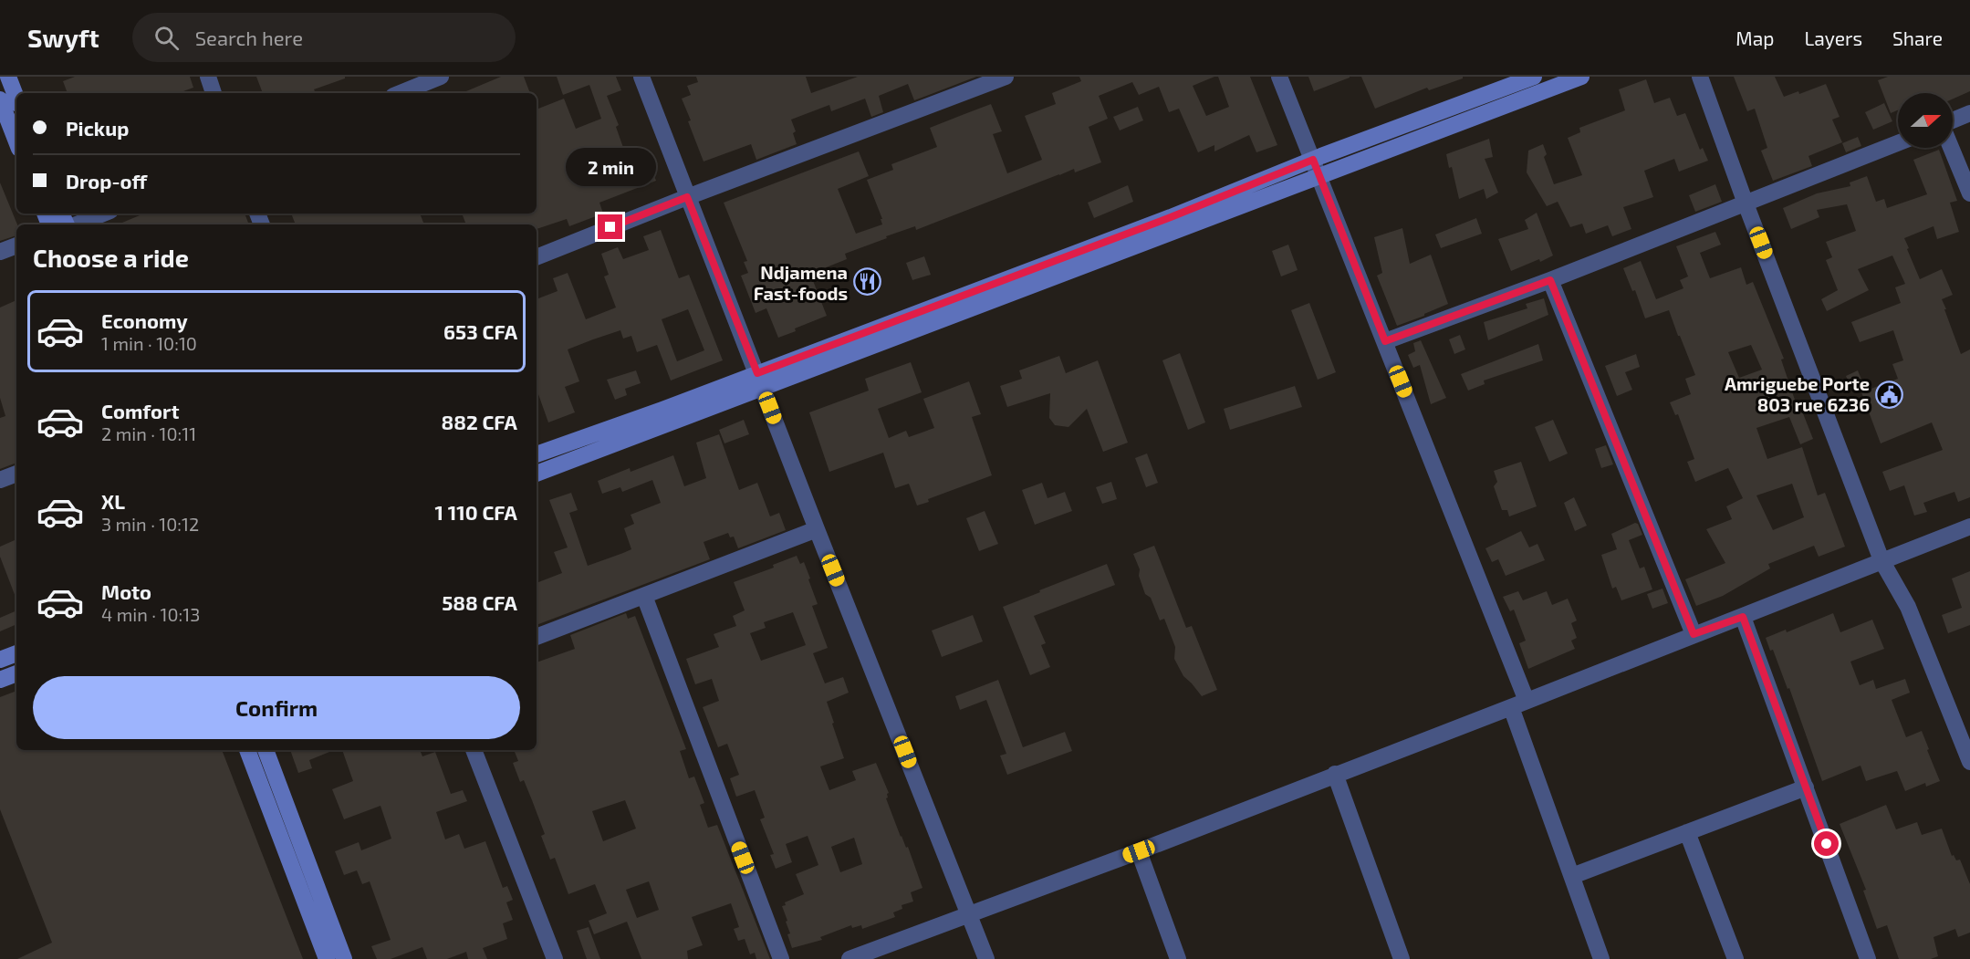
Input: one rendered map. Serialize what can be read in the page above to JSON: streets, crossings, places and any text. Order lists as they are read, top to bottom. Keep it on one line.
{"places":{"restaurant":["Ndjamena Fast-foods"],"public building":["Amriguebe Porte 803 rue 6236"]},"north":"right","page":{"header":"Swyft","search":"Search here","nav":["Map","Layers","Share"],"banner":["Pickup","Drop-off"],"bubble":"2 min","heading":"Choose a ride","list":[{"name":"Economy","note":"1 min · 10:10","value":"653 CFA"},{"name":"Comfort","note":"2 min · 10:11","value":"882 CFA"},{"name":"XL","note":"3 min · 10:12","value":"1 110 CFA"},{"name":"Moto","note":"4 min · 10:13","value":"588 CFA"}],"buttons":"Confirm"}}
